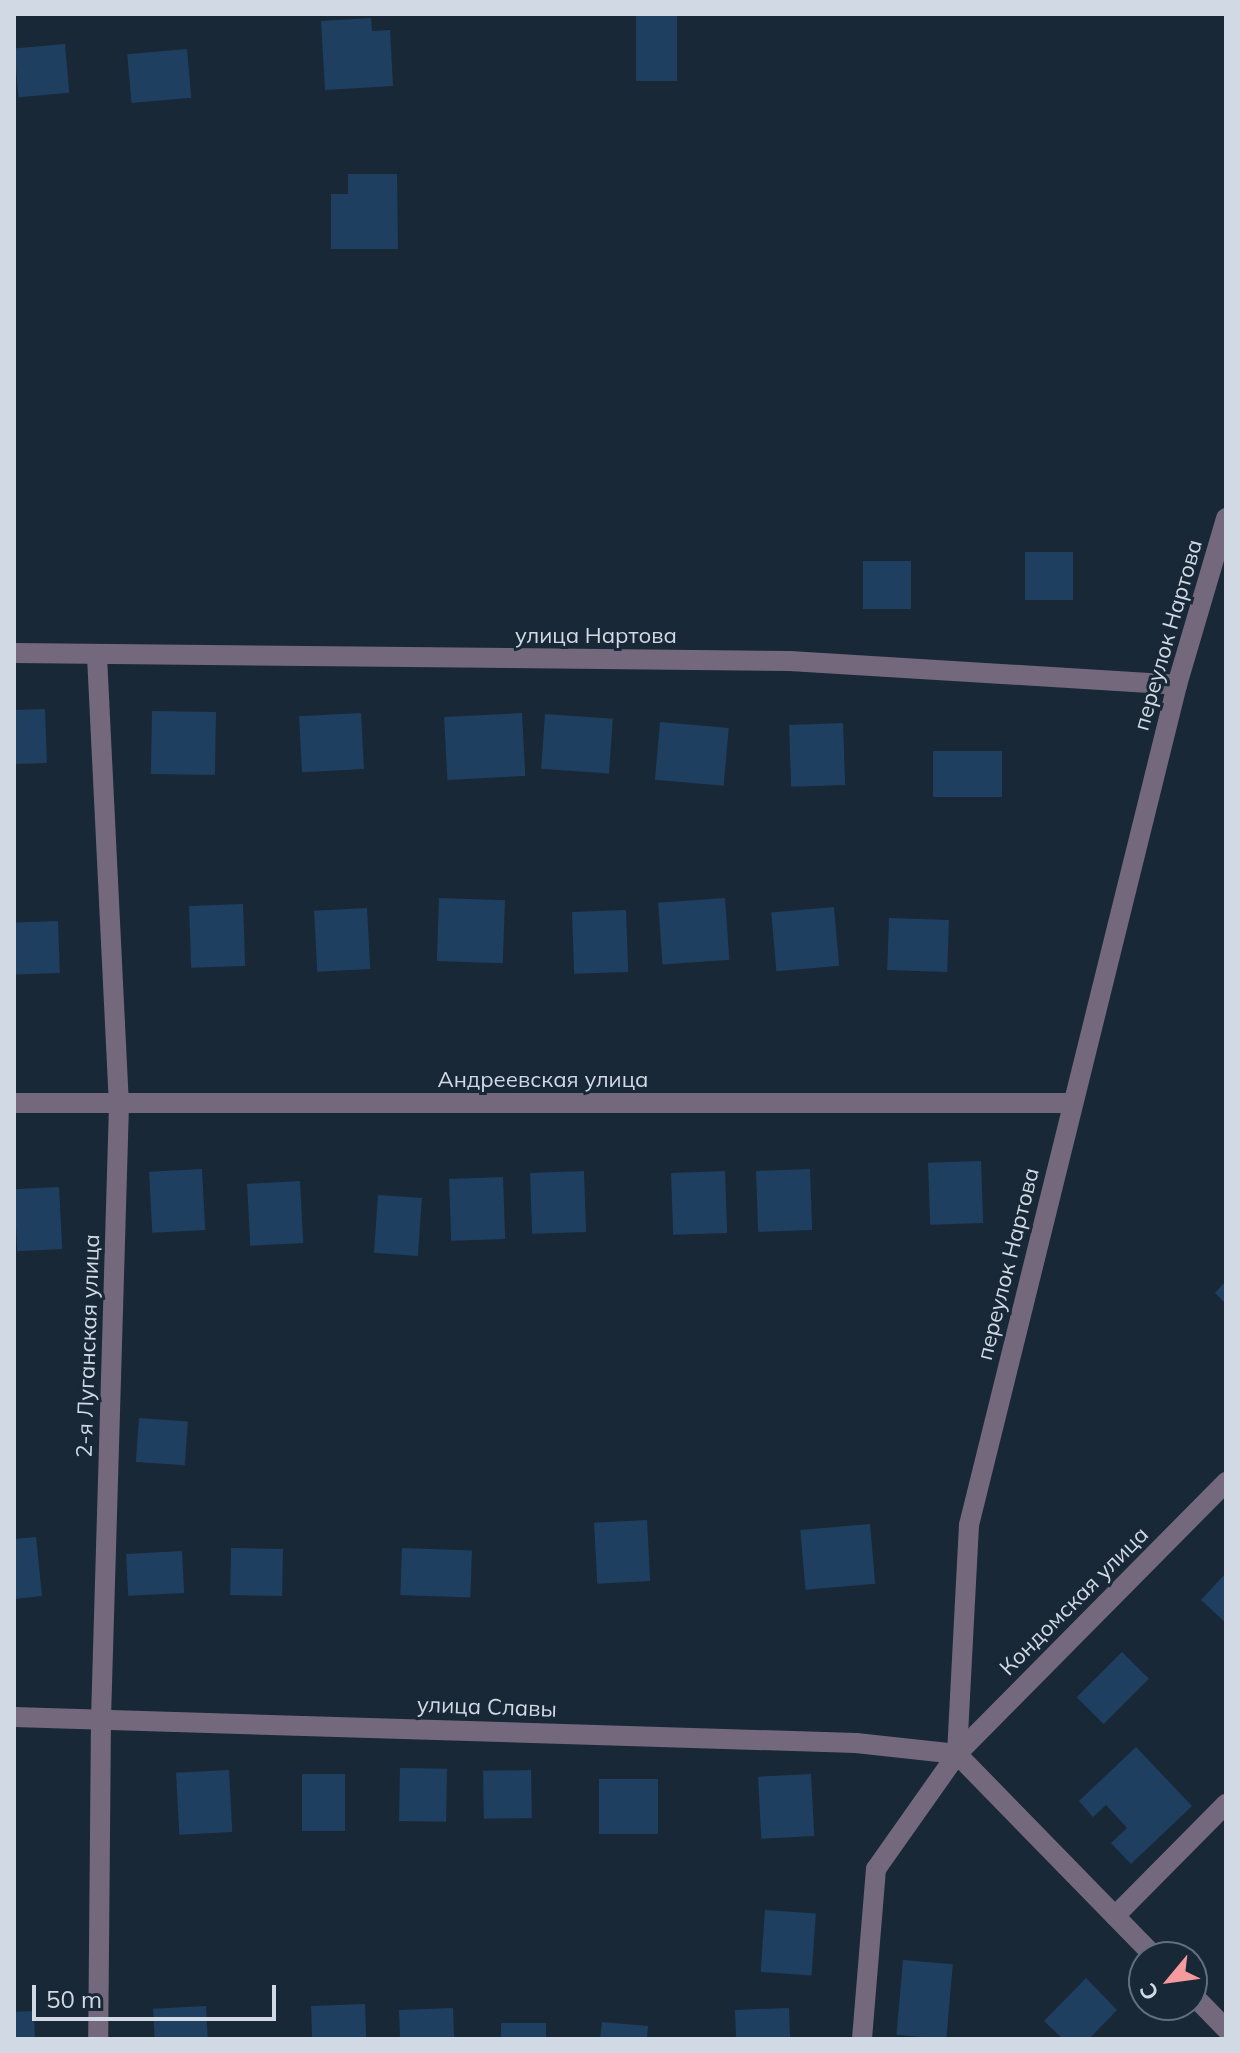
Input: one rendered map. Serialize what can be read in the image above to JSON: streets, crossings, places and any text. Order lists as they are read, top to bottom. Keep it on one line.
{"streets":{"street":["переулок Нартова","улица Нартова","Андреевская улица","2-я Луганская улица","Кондомская улица","улица Славы"]},"crossings":[["переулок Нартова","улица Нартова"],["переулок Нартова","Андреевская улица"],["переулок Нартова","Кондомская улица"],["переулок Нартова","улица Славы"],["улица Нартова","2-я Луганская улица"],["Андреевская улица","2-я Луганская улица"],["2-я Луганская улица","улица Славы"],["Кондомская улица","улица Славы"]],"scale_bar":"50 m","north":"bottom left"}
